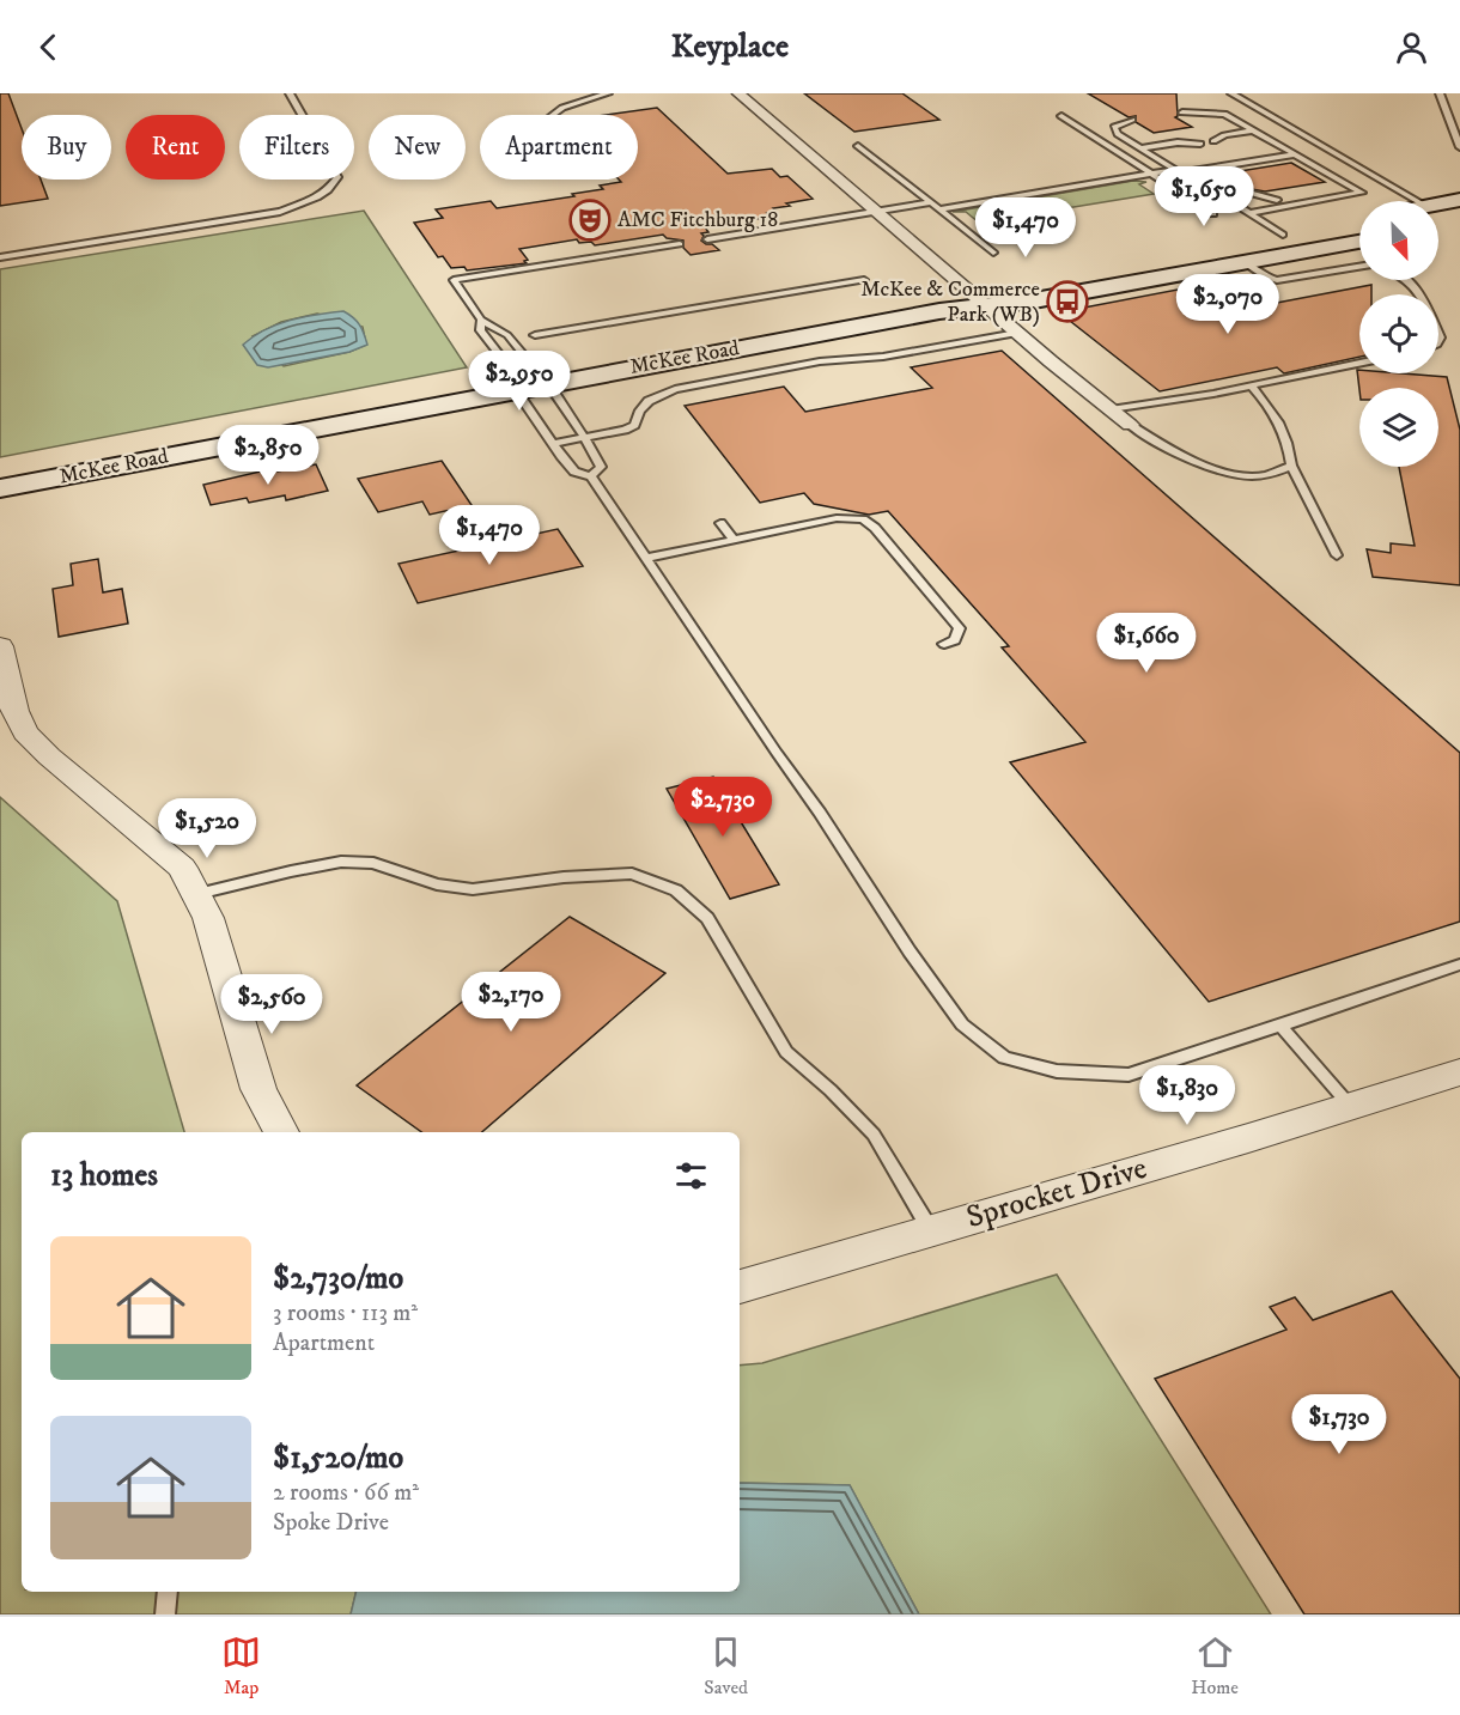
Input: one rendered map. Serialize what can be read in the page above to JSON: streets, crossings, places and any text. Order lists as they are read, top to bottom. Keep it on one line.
{"streets":{"main road":["McKee Road"],"street":["Sprocket Drive"]},"places":{"theatre":["AMC Fitchburg 18"],"bus stop":["McKee & Commerce Park (WB)"]},"north":"bottom right","page":{"header":"Keyplace","chip":["Buy","Rent","Filters","New","Apartment"],"price":["$1,650","$1,470","$2,070","$2,950","$2,850","$1,470","$1,660","$2,730","$1,520","$2,170","$2,560","$1,830","$1,730"],"heading":"13 homes","list":[{"name":"$2,730/mo","note":"3 rooms · 113 m² · Apartment"},{"name":"$1,520/mo","note":"2 rooms · 66 m² · Spoke Drive"}],"tabs":["Map","Saved","Home"]}}
